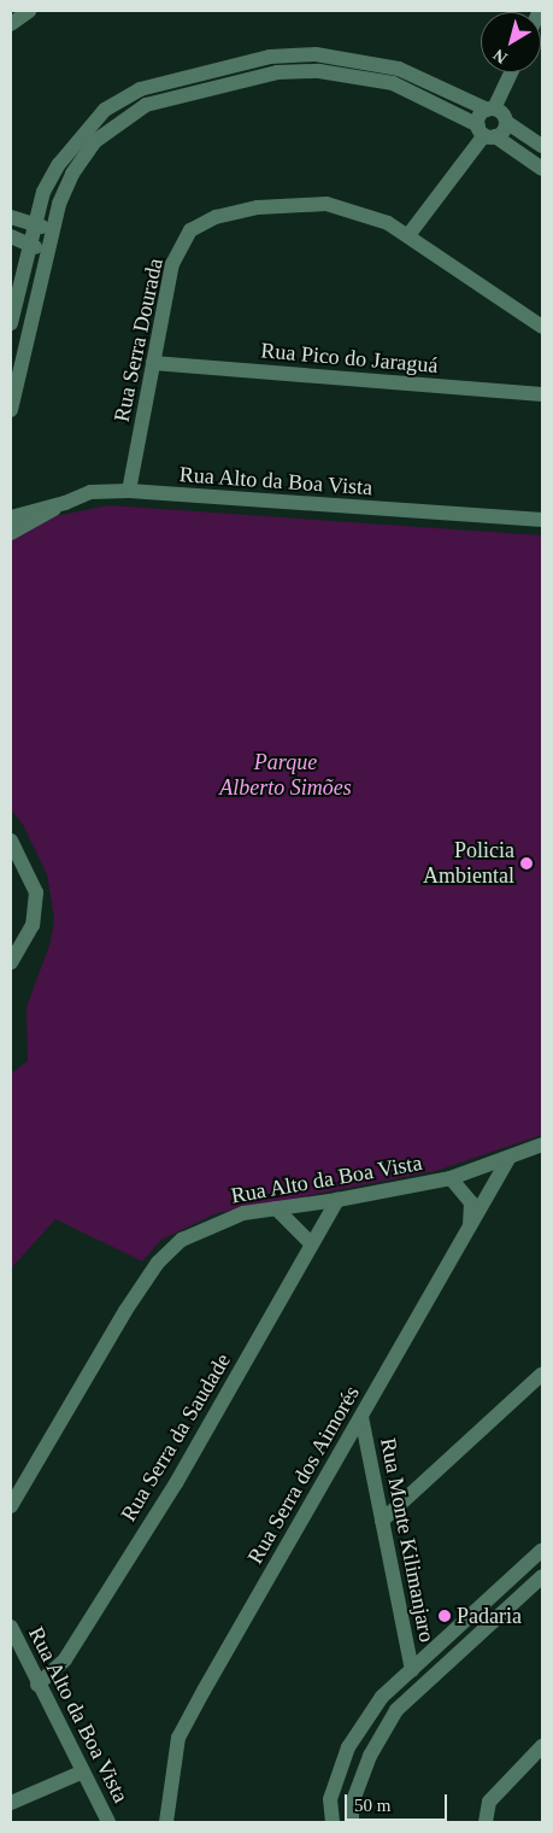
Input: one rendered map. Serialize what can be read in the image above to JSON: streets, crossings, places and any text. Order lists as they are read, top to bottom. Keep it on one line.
{"streets":{"street":["Rua Serra Dourada","Rua Pico do Jaraguá","Rua Alto da Boa Vista","Rua Serra da Saudade","Rua Serra dos Aimorés","Rua Monte Kilimanjaro"]},"crossings":[["Rua Serra Dourada","Rua Pico do Jaraguá"],["Rua Serra Dourada","Rua Alto da Boa Vista"],["Rua Alto da Boa Vista","Rua Serra da Saudade"],["Rua Alto da Boa Vista","Rua Serra dos Aimorés"],["Rua Serra dos Aimorés","Rua Monte Kilimanjaro"]],"parks":["Parque Alberto Simões"],"places":["Policia Ambiental","Padaria"],"scale_bar":"50 m","north":"bottom left"}
